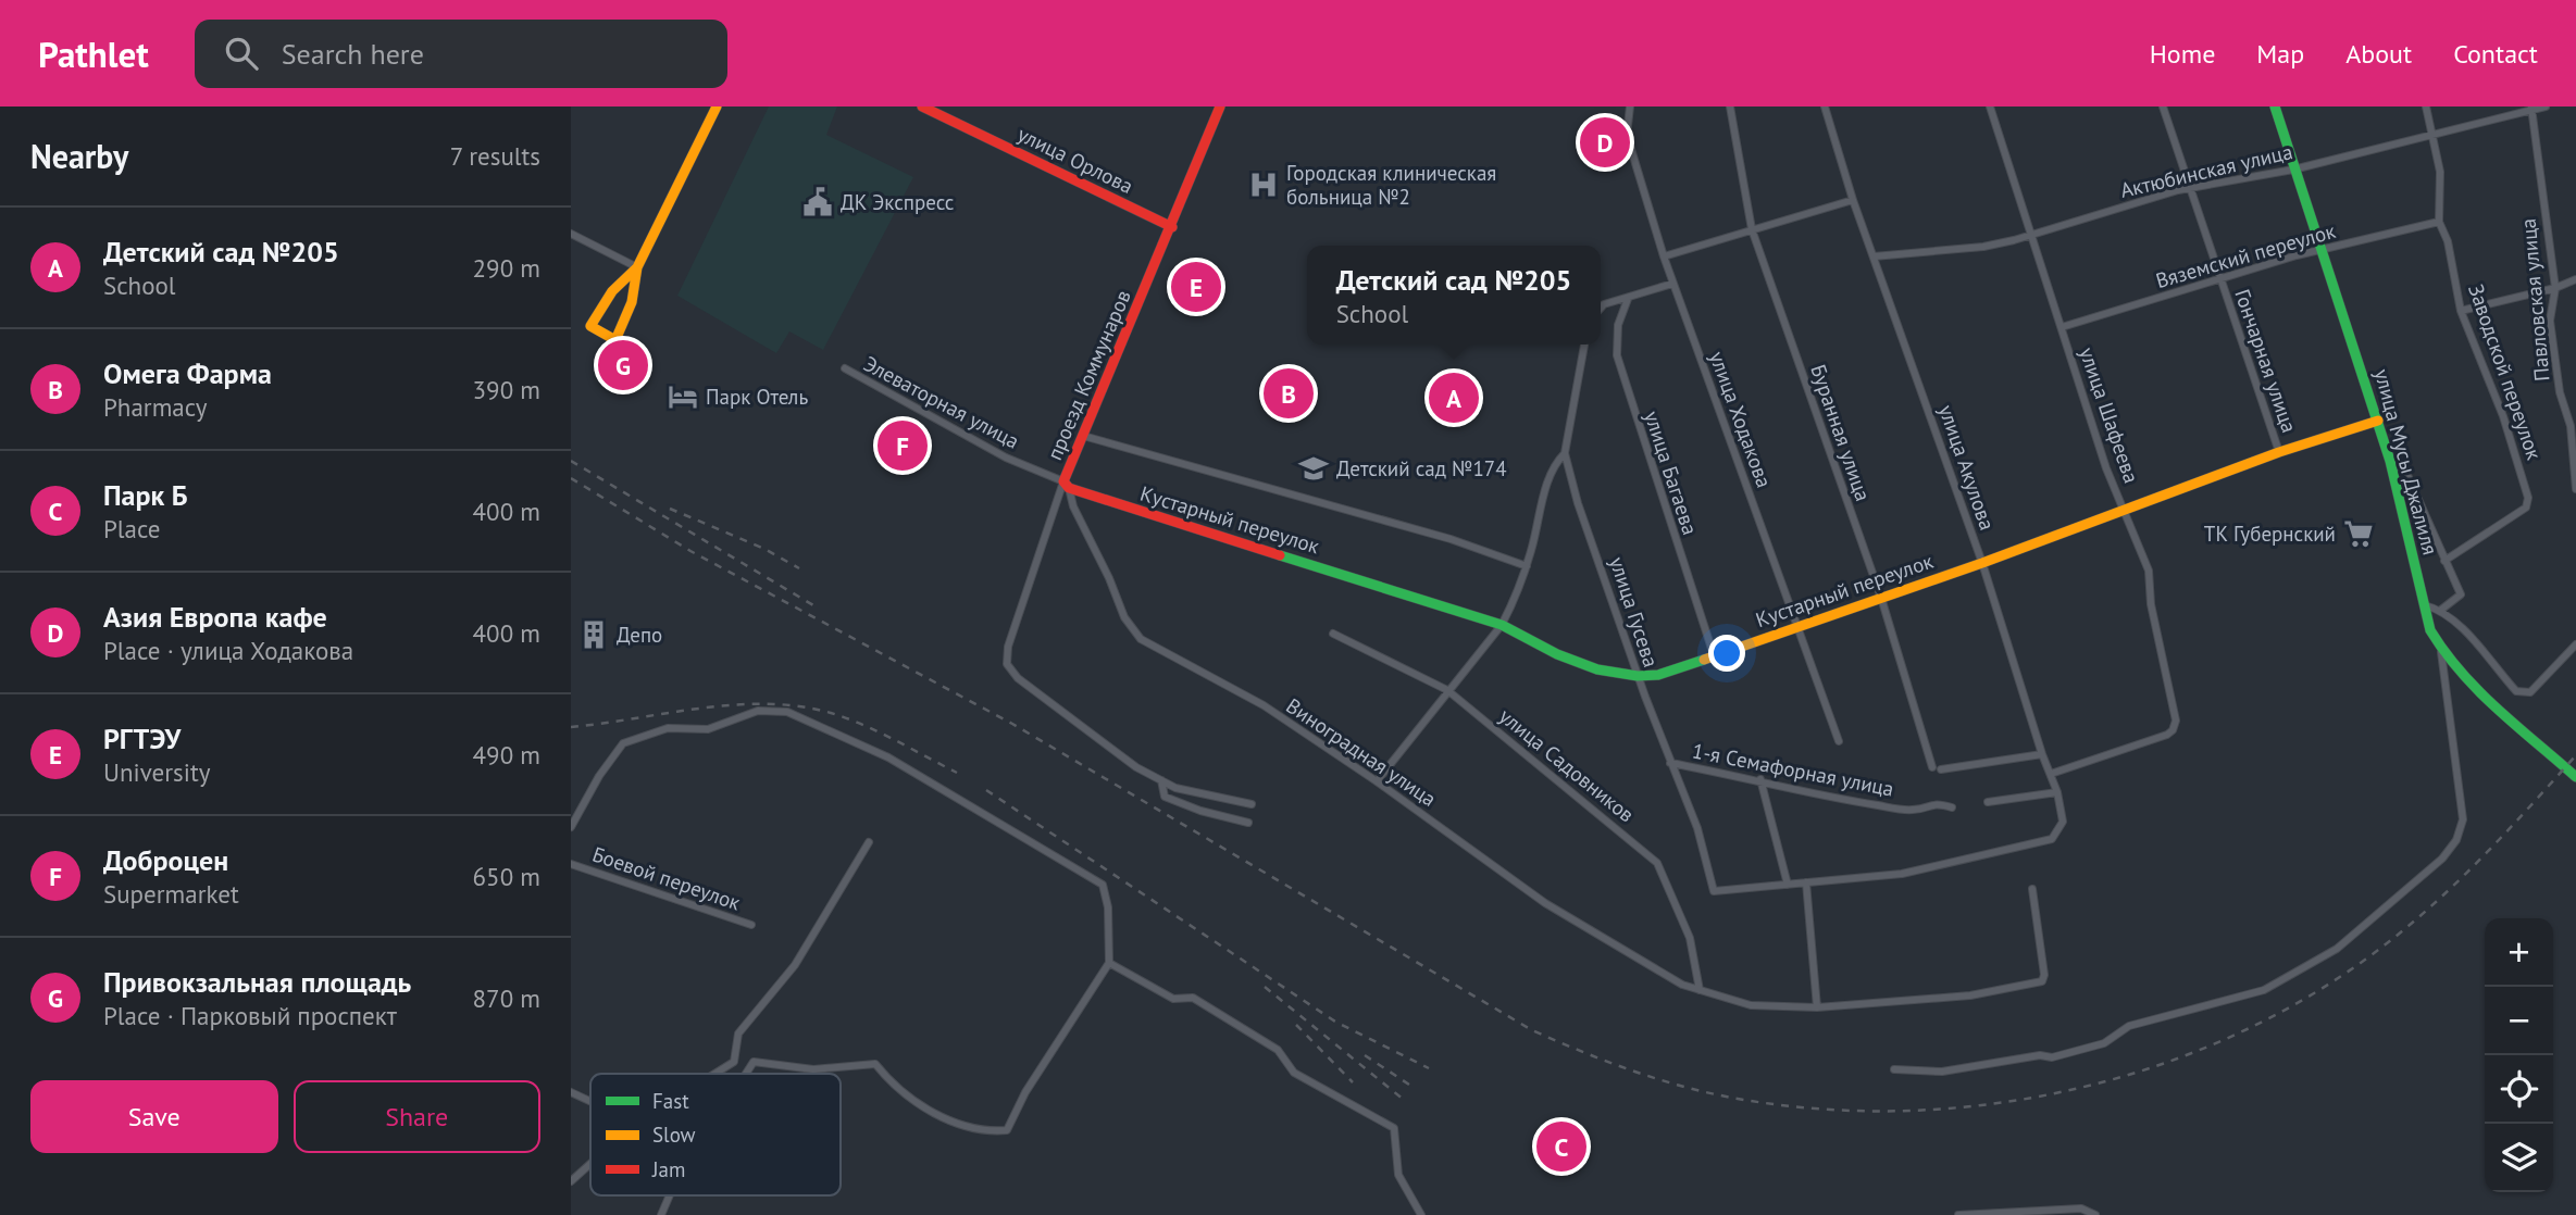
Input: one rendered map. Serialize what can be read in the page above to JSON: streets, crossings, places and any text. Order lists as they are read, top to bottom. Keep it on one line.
{"streets":{"street":["улица Орлова","Актюбинская улица","Вяземский переулок","Павловская улица","Гончарная улица","Заводской переулок","проезд Коммунаров","Элеваторная улица","улица Шафеева","улица Ходакова","Буранная улица","улица Мусы Джалиля","улица Акулова","улица Багаева","Кустарный переулок","улица Гусева","Виноградная улица","улица Садовников","1-я Семафорная улица","Боевой переулок"]},"crossings":[["улица Орлова","проезд Коммунаров"],["Актюбинская улица","Павловская улица"],["Актюбинская улица","Гончарная улица"],["Актюбинская улица","Заводской переулок"],["Актюбинская улица","улица Шафеева"],["Актюбинская улица","улица Мусы Джалиля"],["Актюбинская улица","улица Акулова"],["Вяземский переулок","Гончарная улица"],["Вяземский переулок","Заводской переулок"],["Вяземский переулок","улица Шафеева"],["Вяземский переулок","улица Мусы Джалиля"],["Гончарная улица","Кустарный переулок"],["проезд Коммунаров","Элеваторная улица"],["проезд Коммунаров","Кустарный переулок"],["проезд Коммунаров","Виноградная улица"],["Элеваторная улица","Кустарный переулок"],["Элеваторная улица","Виноградная улица"],["улица Шафеева","улица Акулова"],["улица Шафеева","Кустарный переулок"],["улица Ходакова","Кустарный переулок"],["Буранная улица","Кустарный переулок"],["улица Мусы Джалиля","Кустарный переулок"],["улица Акулова","Кустарный переулок"],["улица Багаева","Кустарный переулок"],["Кустарный переулок","улица Гусева"],["Кустарный переулок","Виноградная улица"],["улица Гусева","1-я Семафорная улица"],["Виноградная улица","улица Садовников"]],"places":{"hospital":["Городская клиническая больница №2"],"public building":["ДК Экспресс"],"hotel":["Парк Отель"],"school or university":["Детский сад №174"],"supermarket":["ТК Губернский"],"building":["Депо"]},"legend":["Fast","Slow","Jam"],"page":{"header":"Pathlet","search":"Search here","nav":["Home","Map","About","Contact"],"heading":["Nearby","7 results"],"pins":["D","E","G","B","A","F","C"],"list":[{"mark":"A","name":"Детский сад №205","note":"School","value":"290 m"},{"mark":"B","name":"Омега Фарма","note":"Pharmacy","value":"390 m"},{"mark":"C","name":"Парк Б","note":"Place","value":"400 m"},{"mark":"D","name":"Азия Европа кафе","note":"Place · улица Ходакова","value":"400 m"},{"mark":"E","name":"РГТЭУ","note":"University","value":"490 m"},{"mark":"F","name":"Доброцен","note":"Supermarket","value":"650 m"},{"mark":"G","name":"Привокзальная площадь","note":"Place · Парковый проспект","value":"870 m"}],"popup":["Детский сад №205","School"],"map_buttons":["+","−"],"buttons":["Save","Share"]}}
